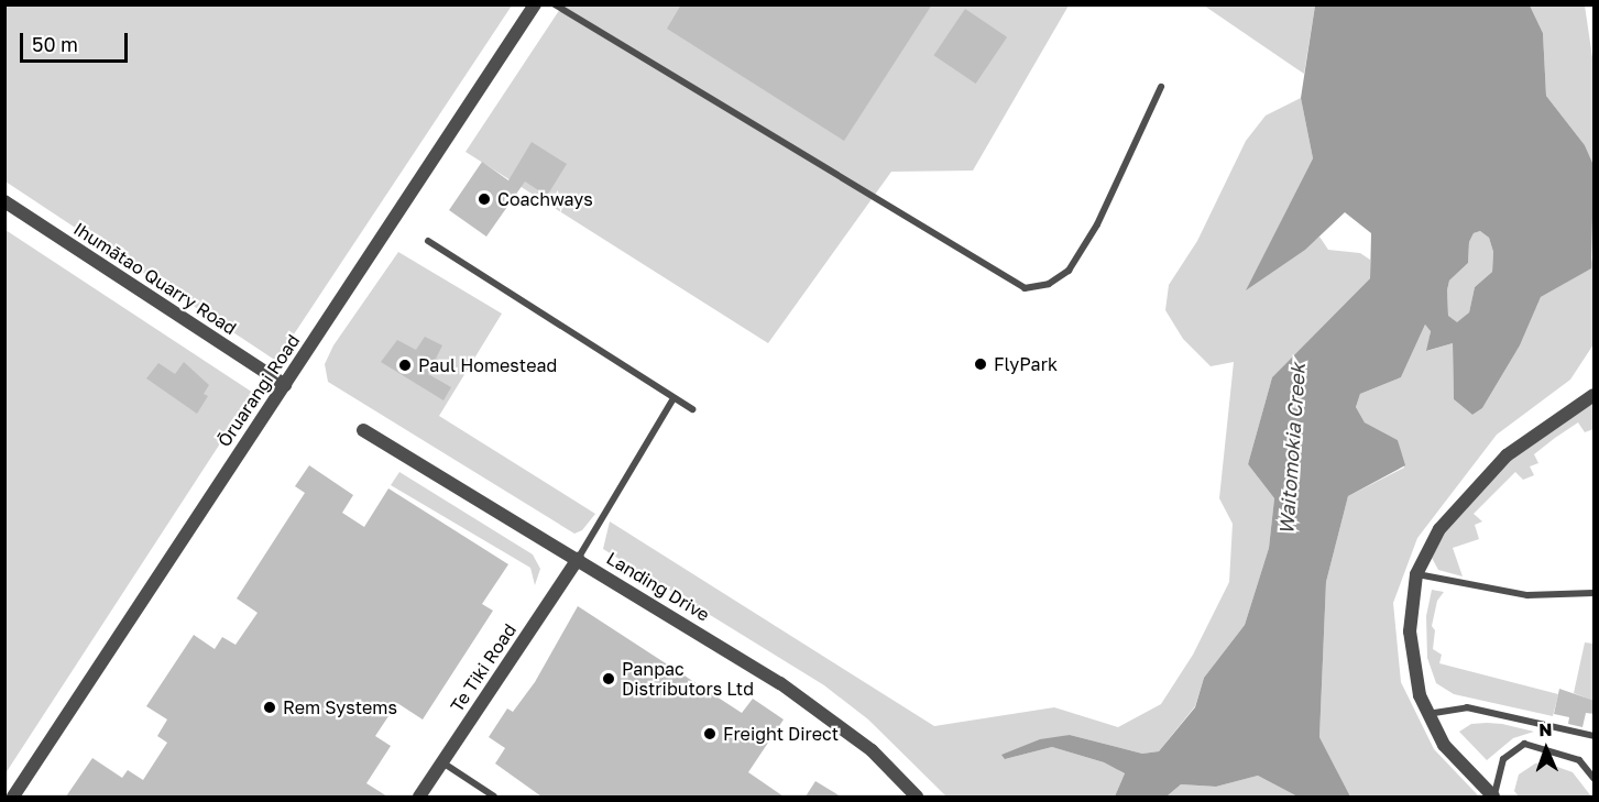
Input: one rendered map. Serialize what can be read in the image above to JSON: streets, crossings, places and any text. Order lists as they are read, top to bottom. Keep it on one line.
{"streets":{"street":["Ihumātao Quarry Road","Ōruarangi Road","Landing Drive","Te Tiki Road"]},"crossings":[["Ihumātao Quarry Road","Ōruarangi Road"],["Landing Drive","Te Tiki Road"]],"water":["Waitomokia Creek"],"places":["Coachways","FlyPark","Paul Homestead","Panpac Distributors Ltd","Rem Systems","Freight Direct"],"scale_bar":"50 m","north":"top"}
